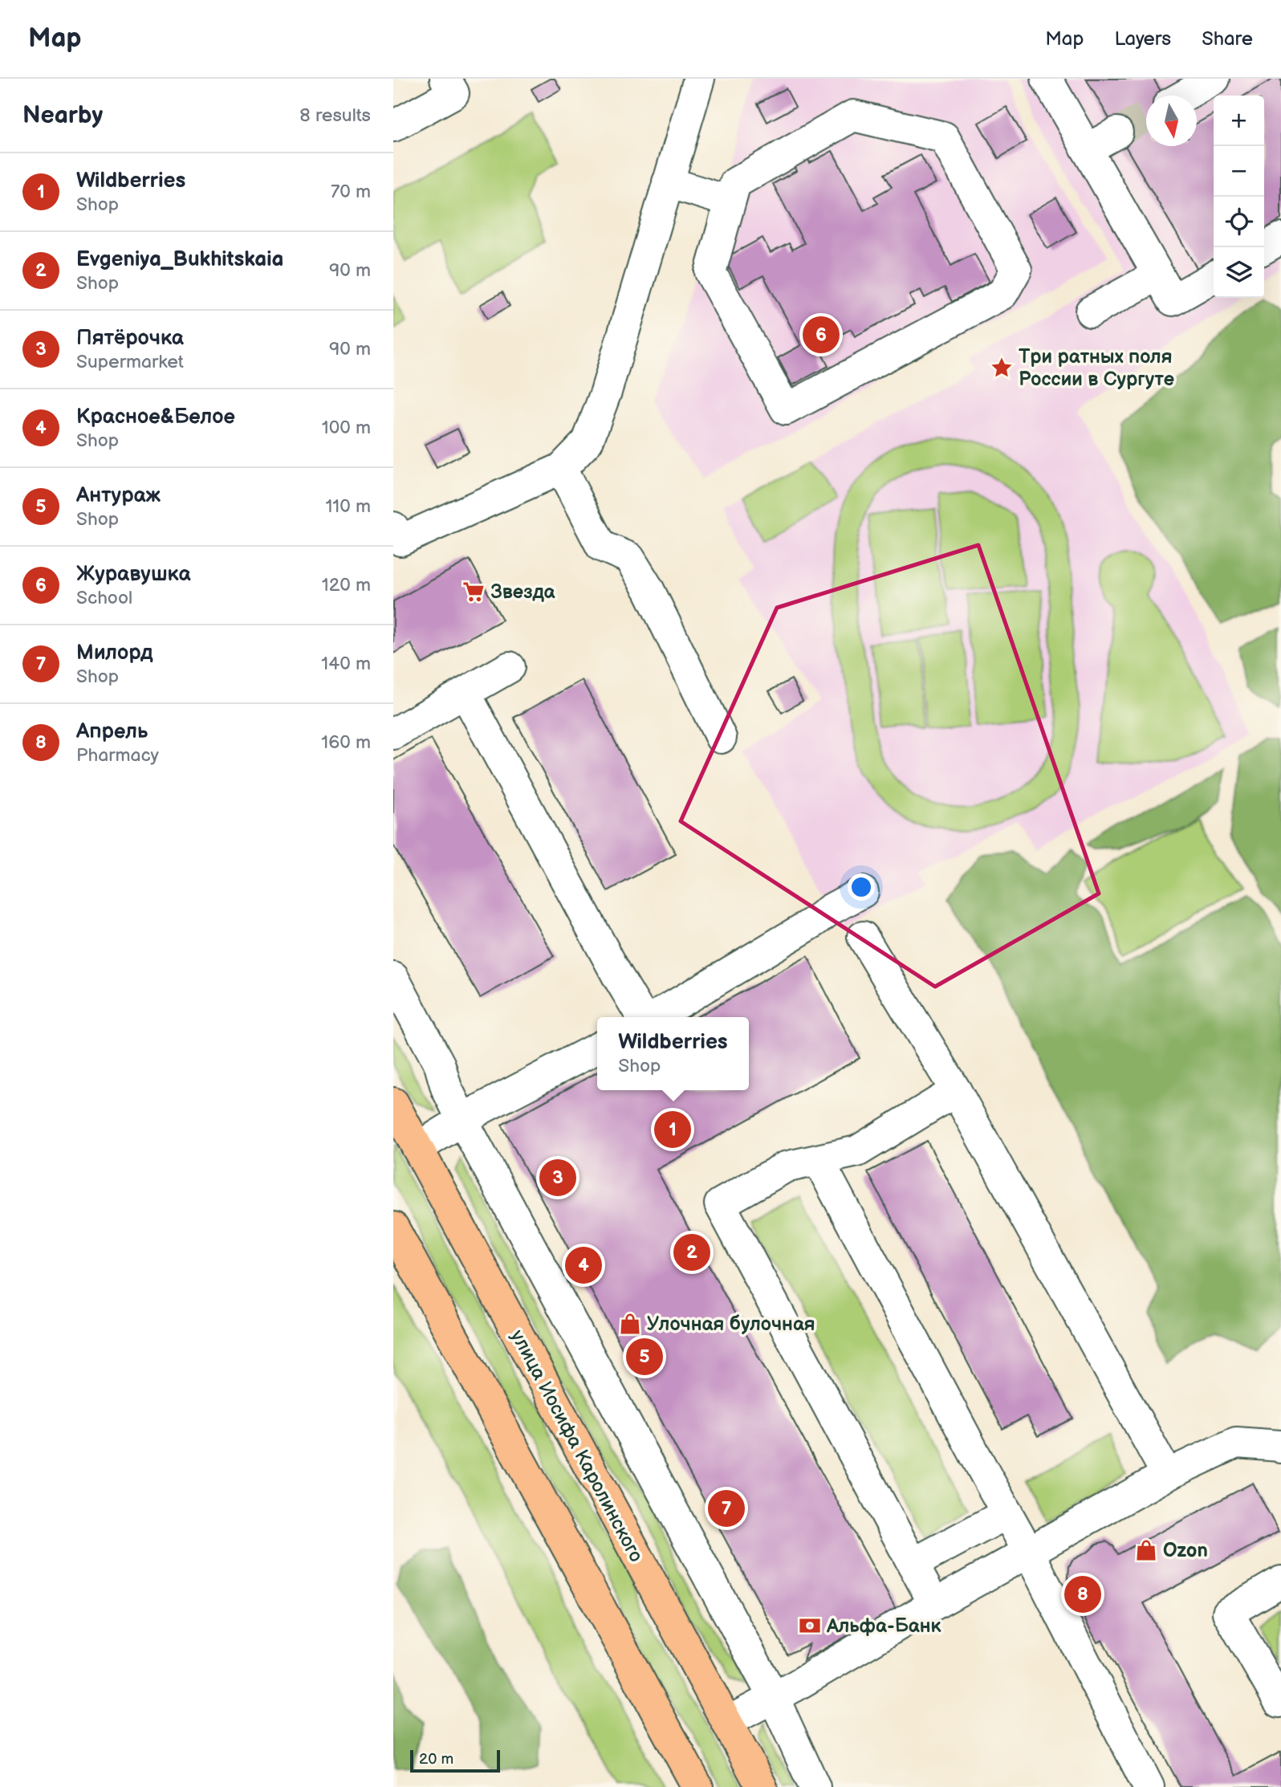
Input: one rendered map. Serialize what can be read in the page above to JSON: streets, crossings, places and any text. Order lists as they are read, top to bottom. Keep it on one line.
{"streets":{"main road":["улица Иосифа Каролинского"]},"places":{"place":["Три ратных поля России в Сургуте"],"supermarket":["Звезда"],"shop":["Улочная булочная","Ozon"],"bank":["Альфа-Банк"]},"scale_bar":"20 m","north":"bottom","page":{"header":"Map","nav":["Map","Layers","Share"],"heading":["Nearby","8 results"],"map_buttons":["+","−"],"list":[{"mark":"1","name":"Wildberries","note":"Shop","value":"70 m"},{"mark":"2","name":"Evgeniya_Bukhitskaia","note":"Shop","value":"90 m"},{"mark":"3","name":"Пятёрочка","note":"Supermarket","value":"90 m"},{"mark":"4","name":"Красное&Белое","note":"Shop","value":"100 m"},{"mark":"5","name":"Антураж","note":"Shop","value":"110 m"},{"mark":"6","name":"Журавушка","note":"School","value":"120 m"},{"mark":"7","name":"Милорд","note":"Shop","value":"140 m"},{"mark":"8","name":"Апрель","note":"Pharmacy","value":"160 m"}],"pins":["6","1","3","2","4","5","7","8"],"popup":["Wildberries","Shop"],"scale":"20 m"}}
